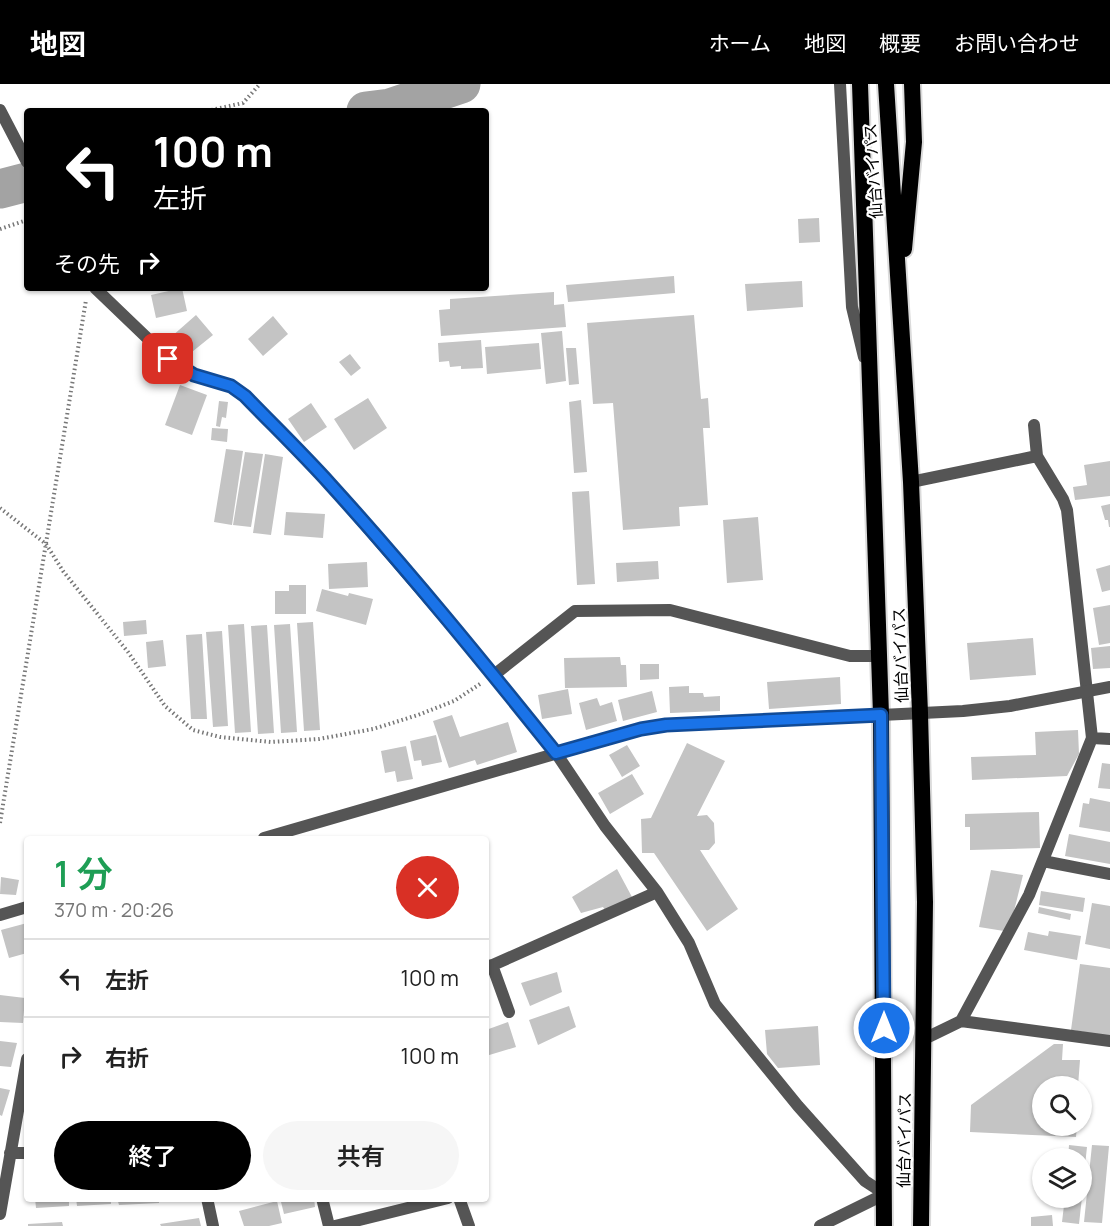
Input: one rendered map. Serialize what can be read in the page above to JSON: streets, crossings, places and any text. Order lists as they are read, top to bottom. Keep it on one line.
{"streets":{"highway":["仙台バイパス"]},"page":{"header":"地図","nav":["ホーム","地図","概要","お問い合わせ"],"turn":["100 m","左折"],"then":"その先","heading":["1 分","370 m · 20:26"],"list":[{"name":"左折","value":"100 m"},{"name":"右折","value":"100 m"}],"buttons":["終了","共有"]}}
